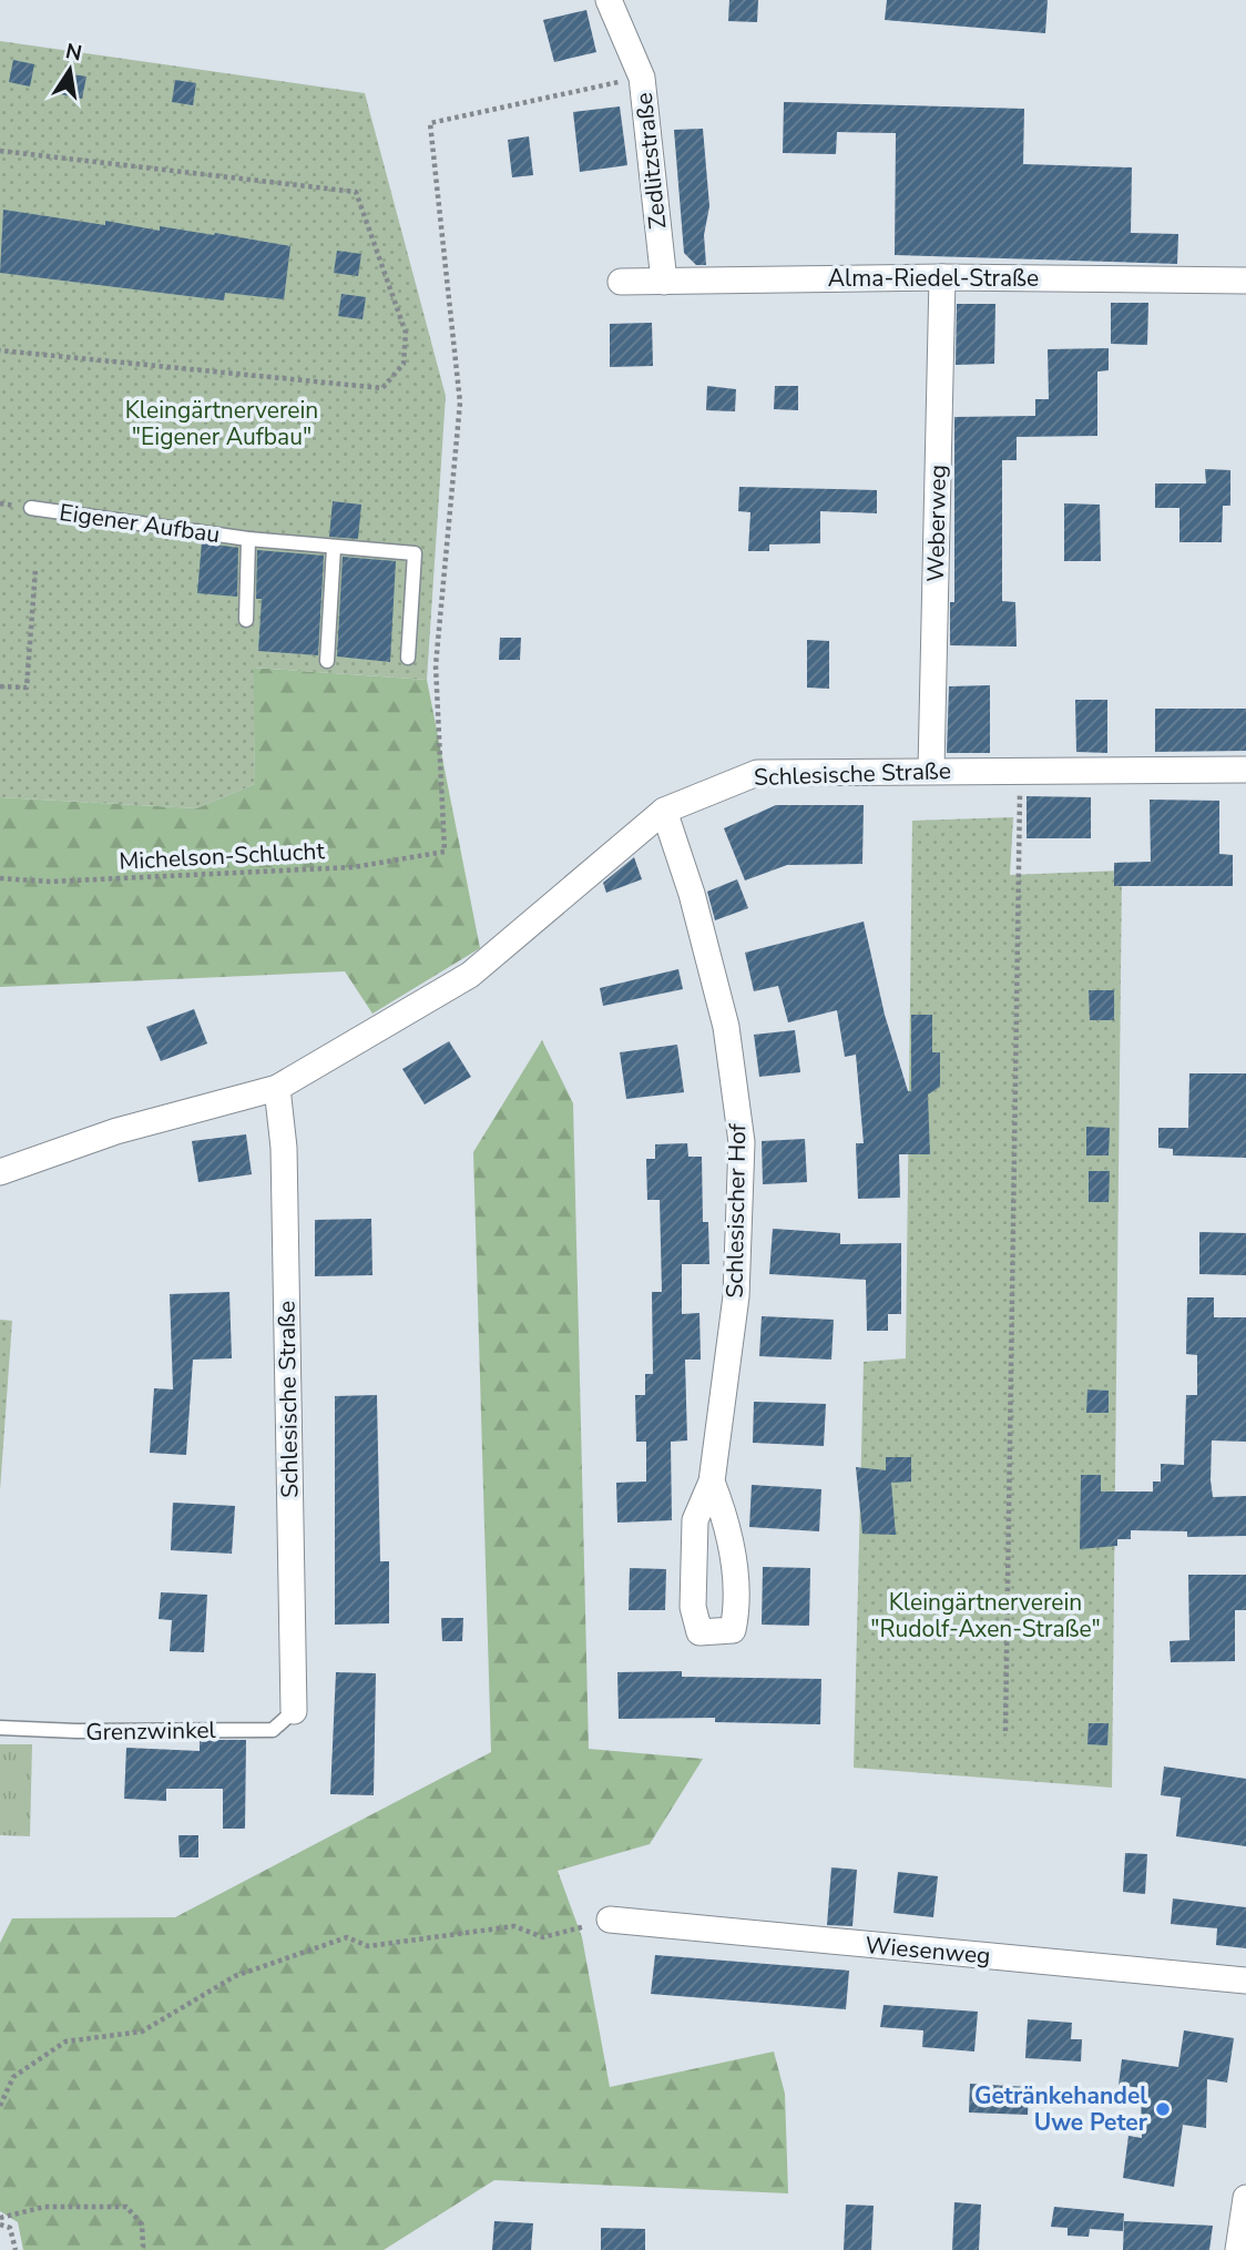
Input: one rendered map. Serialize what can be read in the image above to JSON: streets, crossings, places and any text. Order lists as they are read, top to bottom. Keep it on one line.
{"streets":{"street":["Zedlitzstraße","Alma-Riedel-Straße","Weberweg","Schlesische Straße","Schlesischer Hof","Wiesenweg"],"lane":["Eigener Aufbau","Grenzwinkel"],"path":["Michelson-Schlucht"]},"crossings":[["Zedlitzstraße","Alma-Riedel-Straße"],["Zedlitzstraße","Michelson-Schlucht"],["Alma-Riedel-Straße","Weberweg"],["Weberweg","Schlesische Straße"],["Schlesische Straße","Schlesischer Hof"],["Schlesische Straße","Grenzwinkel"]],"parks":["Kleingärtnerverein \"Eigener Aufbau\"","Kleingärtnerverein \"Rudolf-Axen-Straße\""],"places":["Getränkehandel Uwe Peter"],"north":"top"}
